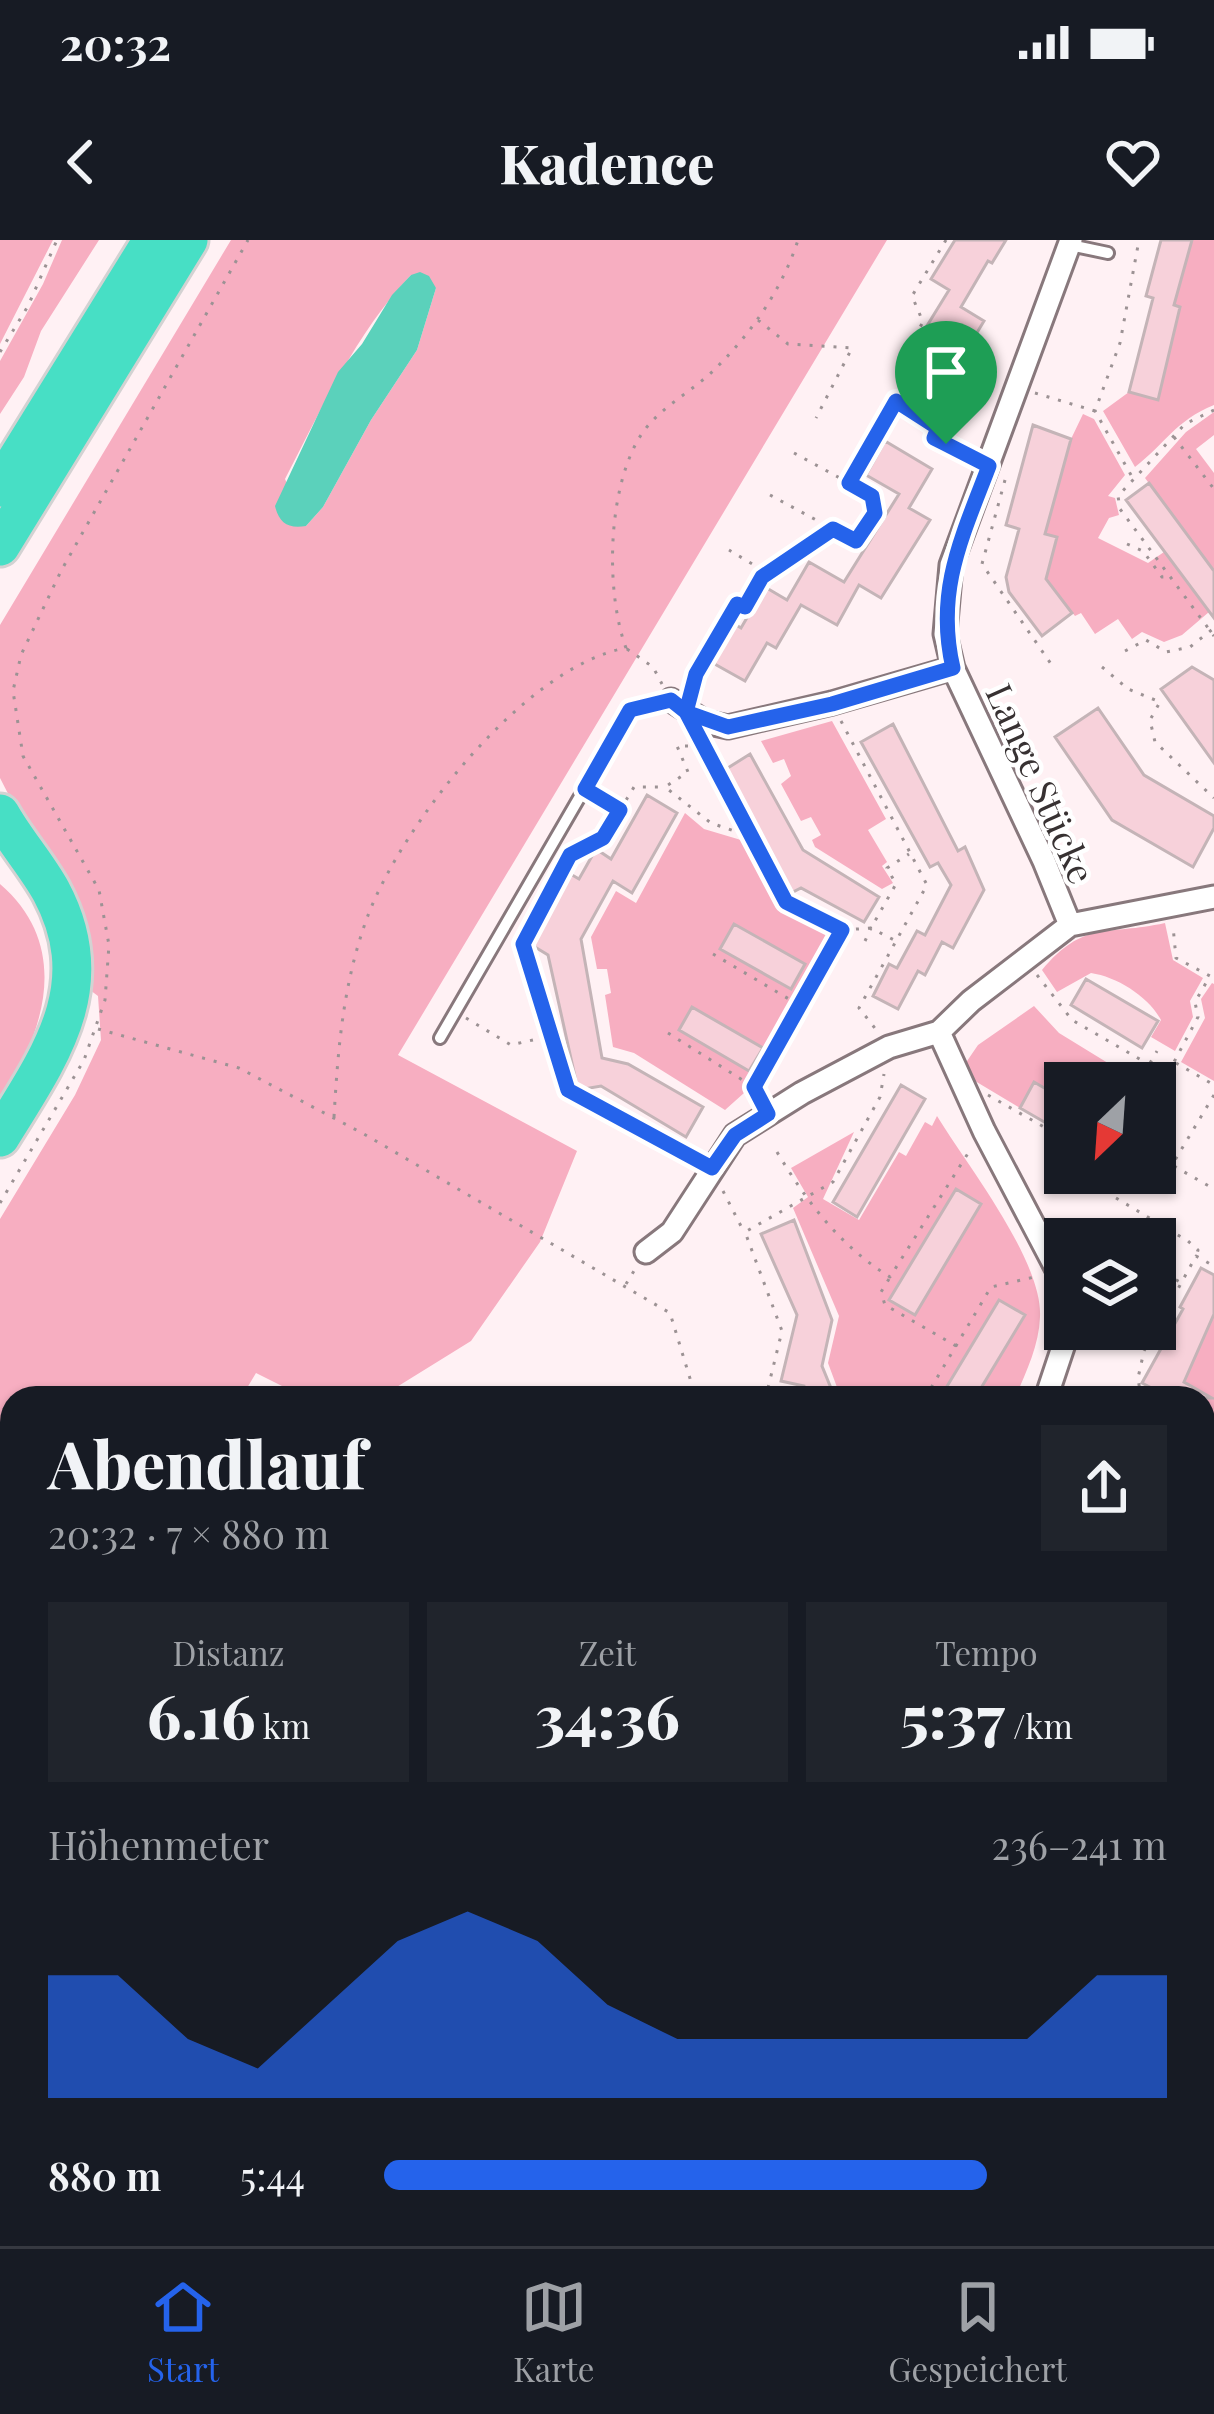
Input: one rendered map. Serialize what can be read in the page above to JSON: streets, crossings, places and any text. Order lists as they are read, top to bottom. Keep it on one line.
{"streets":{"street":["Lange Stücke"]},"north":"bottom left","page":{"status":"20:32","header":"Kadence","heading":["Abendlauf","20:32 · 7 × 880 m"],"stats":[["Distanz","6.16 km"],["Zeit","34:36"],["Tempo","5:37 /km"]],"chart":["Höhenmeter","236–241 m"],"list":[{"name":"880 m","note":"5:44"}],"tabs":["Start","Karte","Gespeichert"]}}
